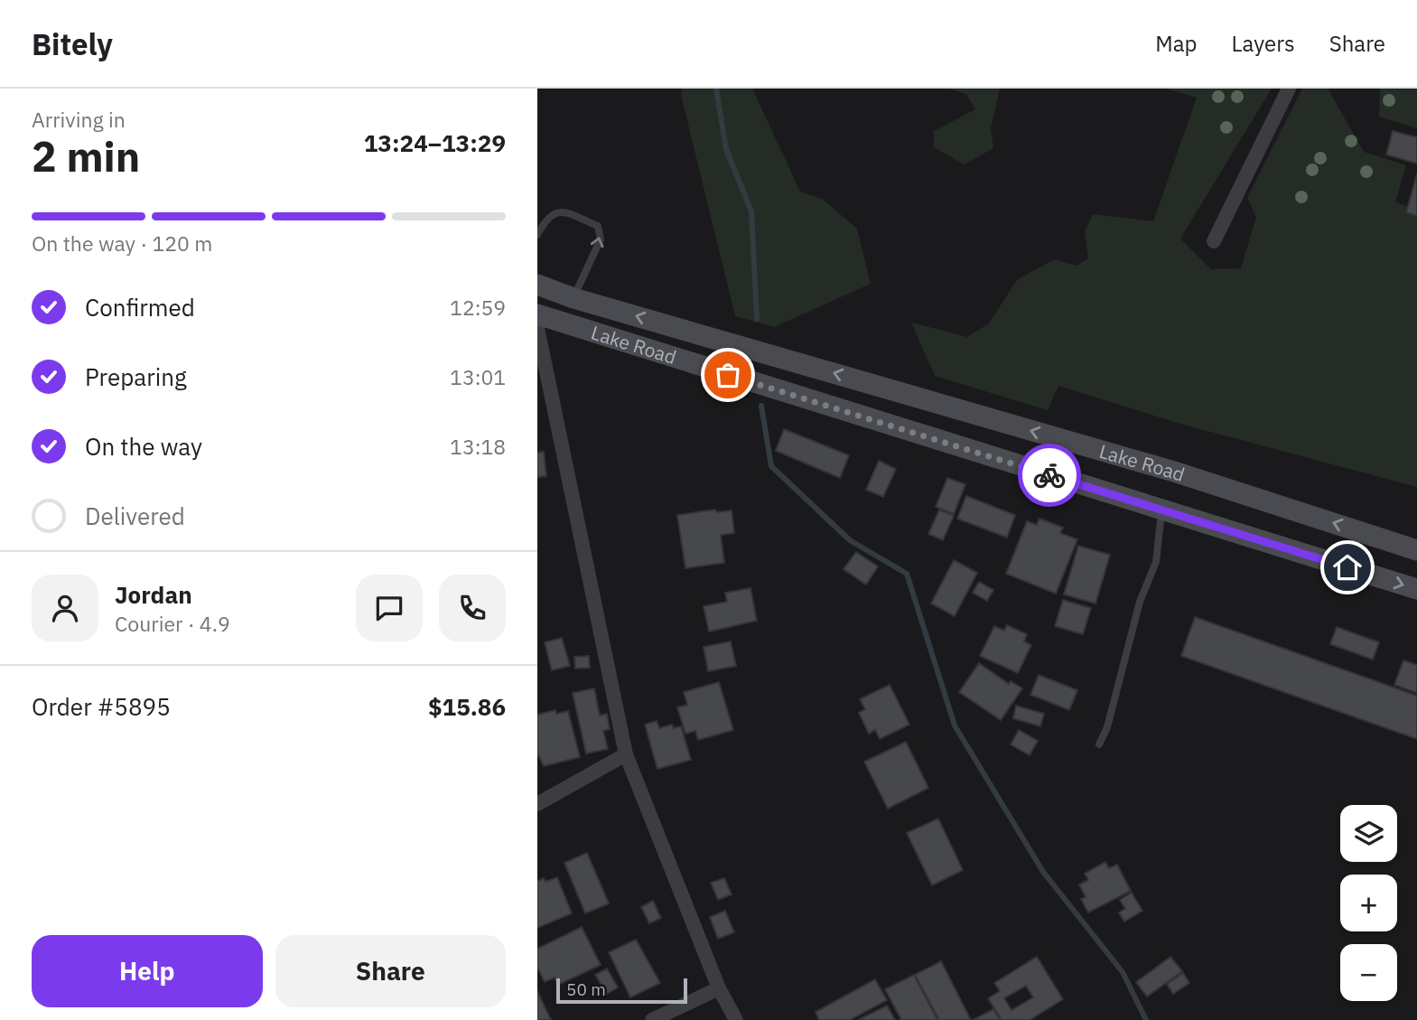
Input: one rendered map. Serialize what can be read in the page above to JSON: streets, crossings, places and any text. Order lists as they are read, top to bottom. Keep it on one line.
{"streets":{"main road":["Lake Road"]},"scale_bar":"50 m","page":{"header":"Bitely","nav":["Map","Layers","Share"],"heading":["2 min","Arriving in","13:24–13:29"],"panel":["Jordan","Courier · 4.9","Order #5895","$15.86"],"bar":"On the way · 120 m","list":[["Confirmed","12:59"],["Preparing","13:01"],["On the way","13:18"],"Delivered"],"map_buttons":["+","−"],"buttons":["Help","Share"],"scale":"50 m"}}
